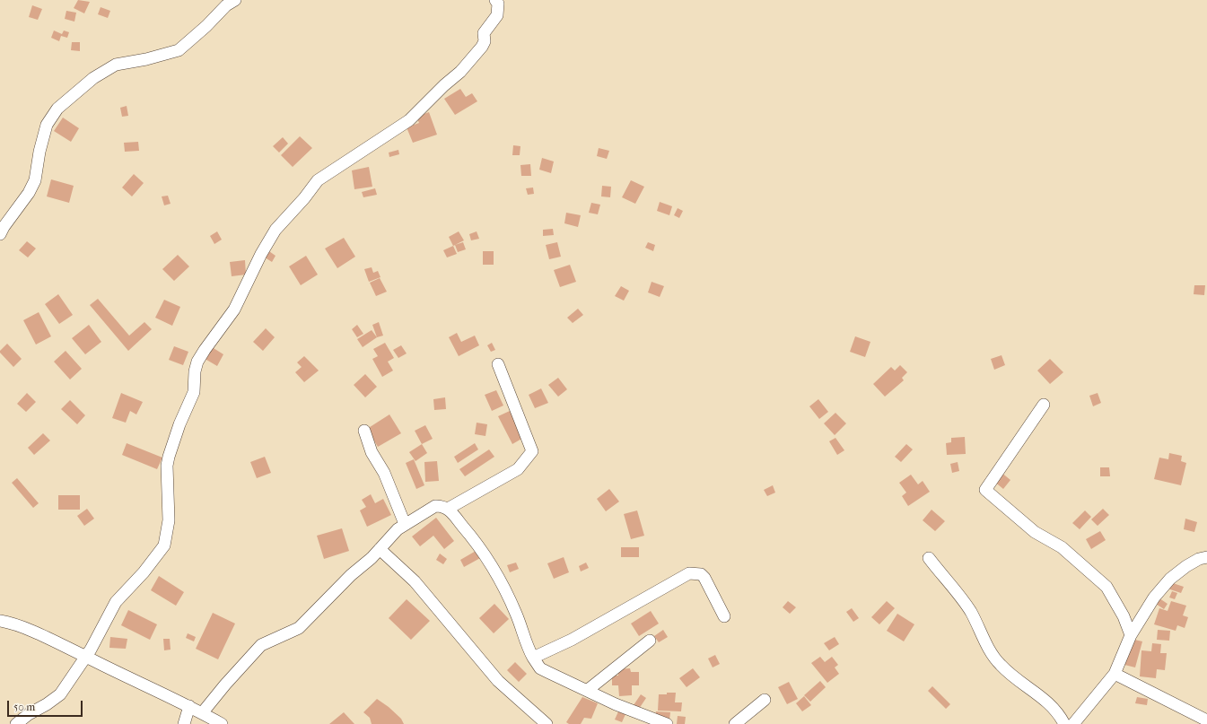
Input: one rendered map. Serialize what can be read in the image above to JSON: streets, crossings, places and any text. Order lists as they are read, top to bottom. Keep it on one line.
{"scale_bar":"50 m"}
